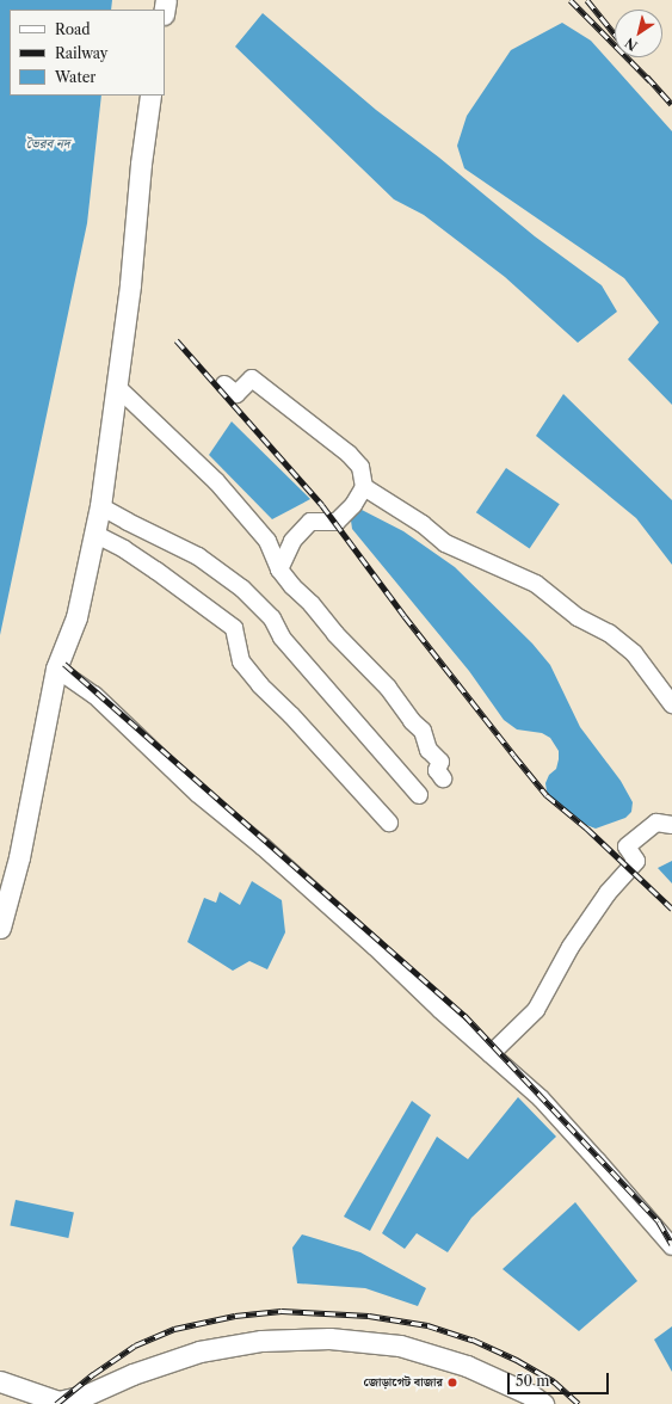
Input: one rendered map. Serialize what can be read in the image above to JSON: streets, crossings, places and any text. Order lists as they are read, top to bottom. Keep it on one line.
{"water":["ভৈরব নদ"],"places":["জোড়াগেট বাজার"],"legend":["Road","Railway","Water"],"scale_bar":"50 m","north":"bottom left"}
